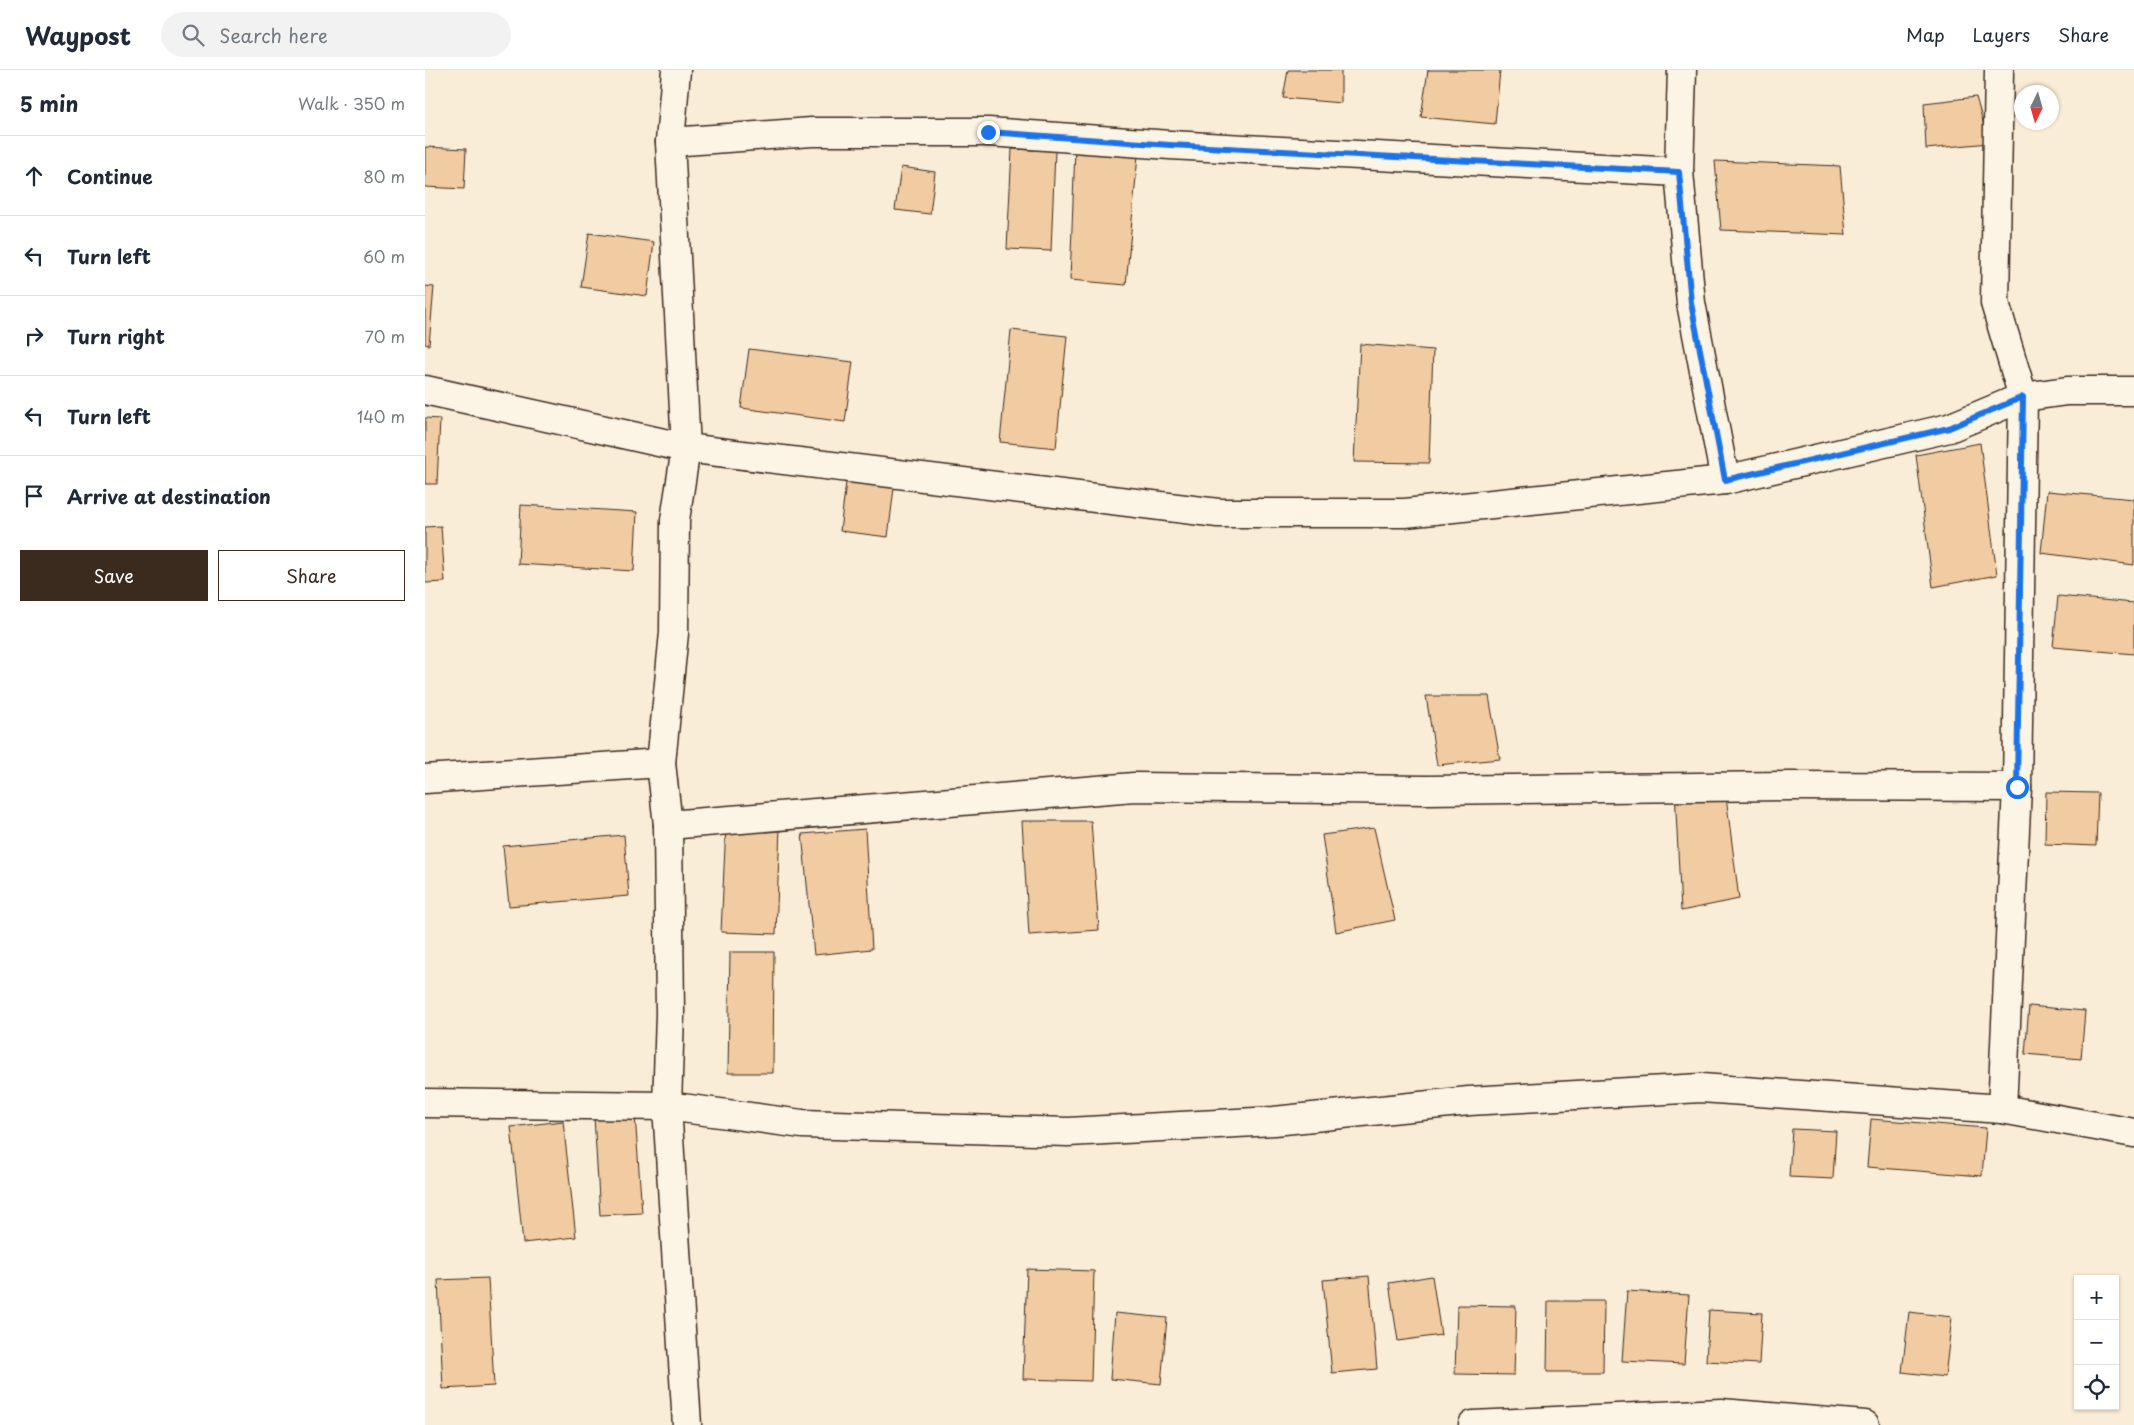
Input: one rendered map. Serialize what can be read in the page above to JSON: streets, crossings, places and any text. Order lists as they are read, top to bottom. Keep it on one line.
{"north":"bottom","page":{"header":"Waypost","search":"Search here","nav":["Map","Layers","Share"],"heading":["5 min","Walk · 350 m"],"list":[["Continue","80 m"],["Turn left","60 m"],["Turn right","70 m"],["Turn left","140 m"],"Arrive at destination"],"buttons":["Save","Share"],"map_buttons":["+","−"]}}
